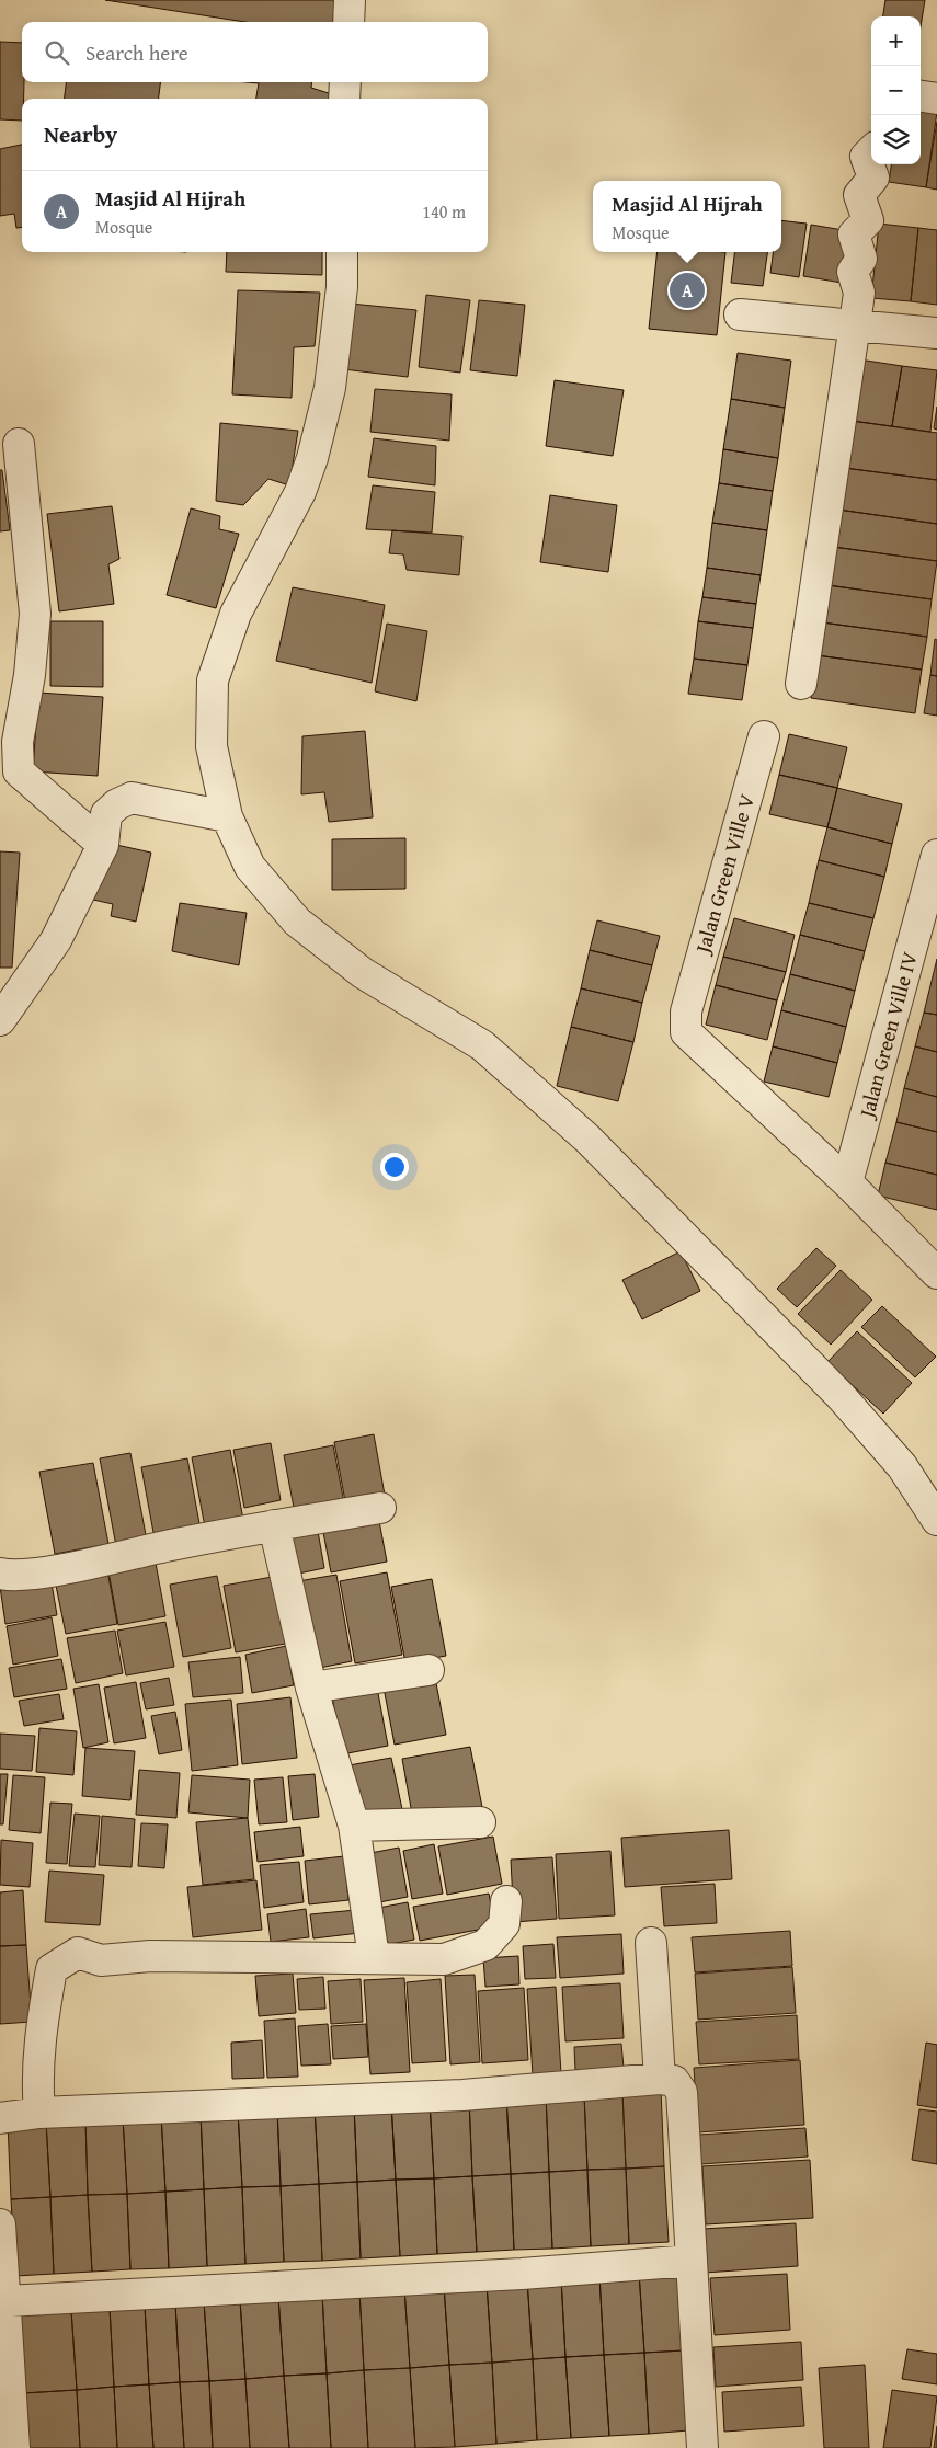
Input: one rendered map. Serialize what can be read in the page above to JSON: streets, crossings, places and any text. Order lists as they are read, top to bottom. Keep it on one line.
{"streets":{"street":["Jalan Green Ville V","Jalan Green Ville IV"]},"crossings":[["Jalan Green Ville V","Jalan Green Ville IV"]],"page":{"map_buttons":["+","−"],"search":"Search here","heading":"Nearby","list":[{"mark":"A","name":"Masjid Al Hijrah","note":"Mosque","value":"140 m"}],"popup":["Masjid Al Hijrah","Mosque"],"pins":"A"}}
